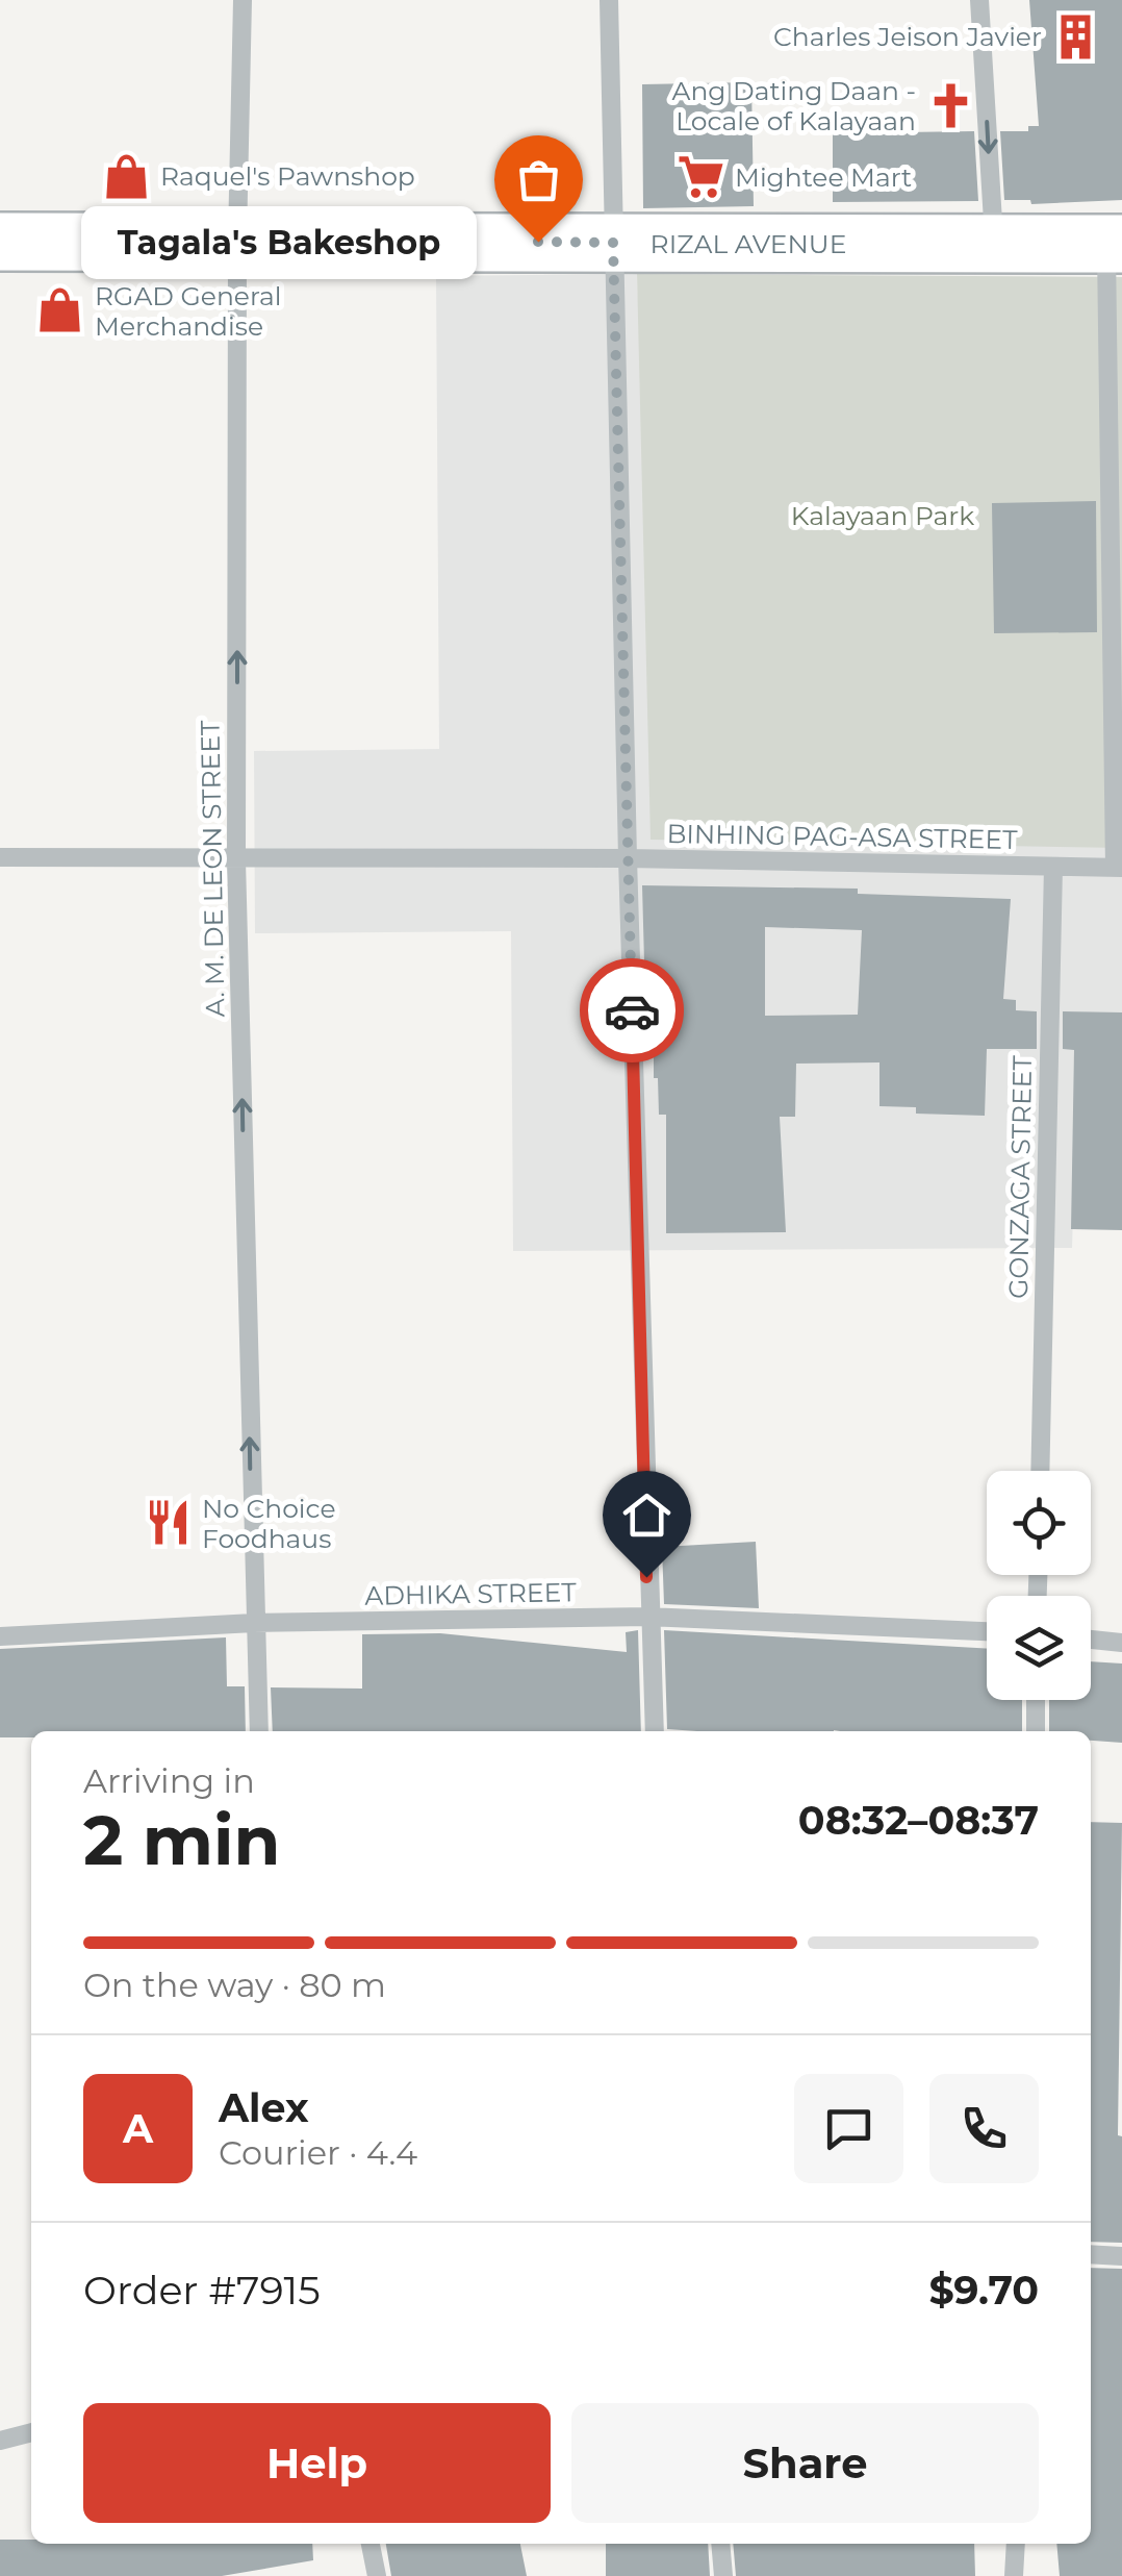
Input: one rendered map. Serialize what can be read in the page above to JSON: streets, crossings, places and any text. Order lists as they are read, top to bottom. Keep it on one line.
{"streets":{"main road":["RIZAL AVENUE"],"street":["BINHING PAG-ASA STREET","A. M. DE LEON STREET","GONZAGA STREET","ADHIKA STREET"]},"crossings":[["RIZAL AVENUE","A. M. DE LEON STREET"],["BINHING PAG-ASA STREET","A. M. DE LEON STREET"],["BINHING PAG-ASA STREET","GONZAGA STREET"],["A. M. DE LEON STREET","ADHIKA STREET"]],"one_way":["A. M. DE LEON STREET"],"parks":["Kalayaan Park"],"places":{"building":["Charles Jeison Javier"],"church":["Ang Dating Daan - Locale of Kalayaan"],"shop":["Raquel's Pawnshop","RGAD General Merchandise"],"supermarket":["Mightee Mart"],"other":["Tagala's Bakeshop"],"restaurant":["No Choice Foodhaus"]},"page":{"bubble":"Tagala's Bakeshop","heading":["2 min","Arriving in","08:32–08:37"],"panel":["Alex","Courier · 4.4","Order #7915","$9.70"],"bar":"On the way · 80 m","round":"A","buttons":["Help","Share"]}}
